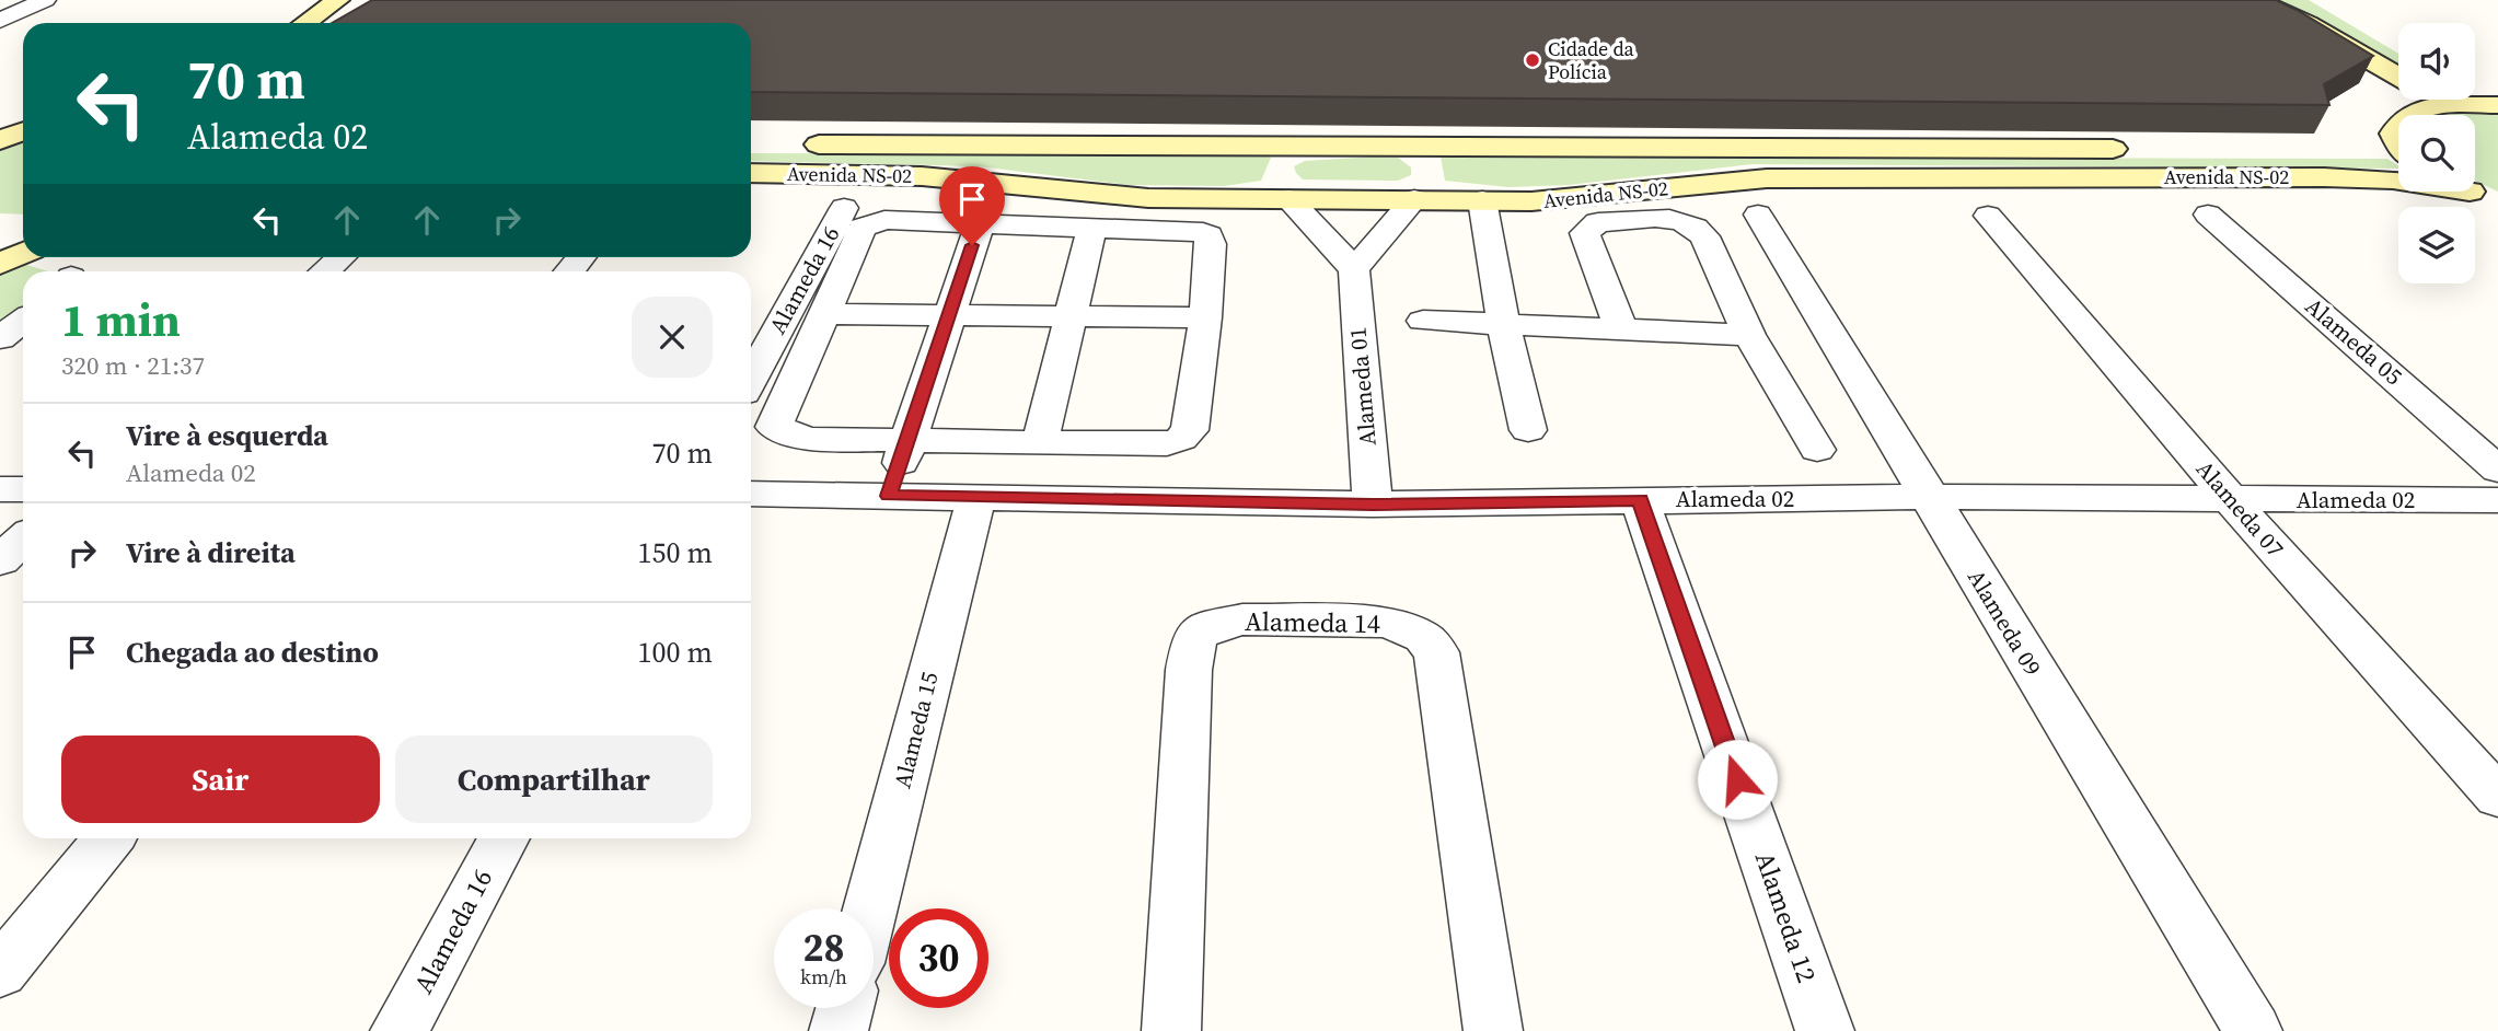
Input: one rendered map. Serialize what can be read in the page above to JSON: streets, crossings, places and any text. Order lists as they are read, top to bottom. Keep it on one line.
{"streets":{"street":["Avenida NS-02","Alameda 16","Alameda 05","Alameda 01","Alameda 02","Alameda 07","Alameda 14","Alameda 09","Alameda 15","Alameda 12"]},"crossings":[["Alameda 01","Alameda 02"],["Alameda 02","Alameda 07"],["Alameda 02","Alameda 09"],["Alameda 02","Alameda 15"],["Alameda 02","Alameda 12"]],"places":["Cidade da Polícia"],"page":{"turn":["70 m","Alameda 02"],"heading":["1 min","320 m · 21:37"],"list":[{"name":"Vire à esquerda","note":"Alameda 02","value":"70 m"},{"name":"Vire à direita","value":"150 m"},{"name":"Chegada ao destino","value":"100 m"}],"buttons":["Sair","Compartilhar"],"speed":"28 km/h","limit":"30"}}
